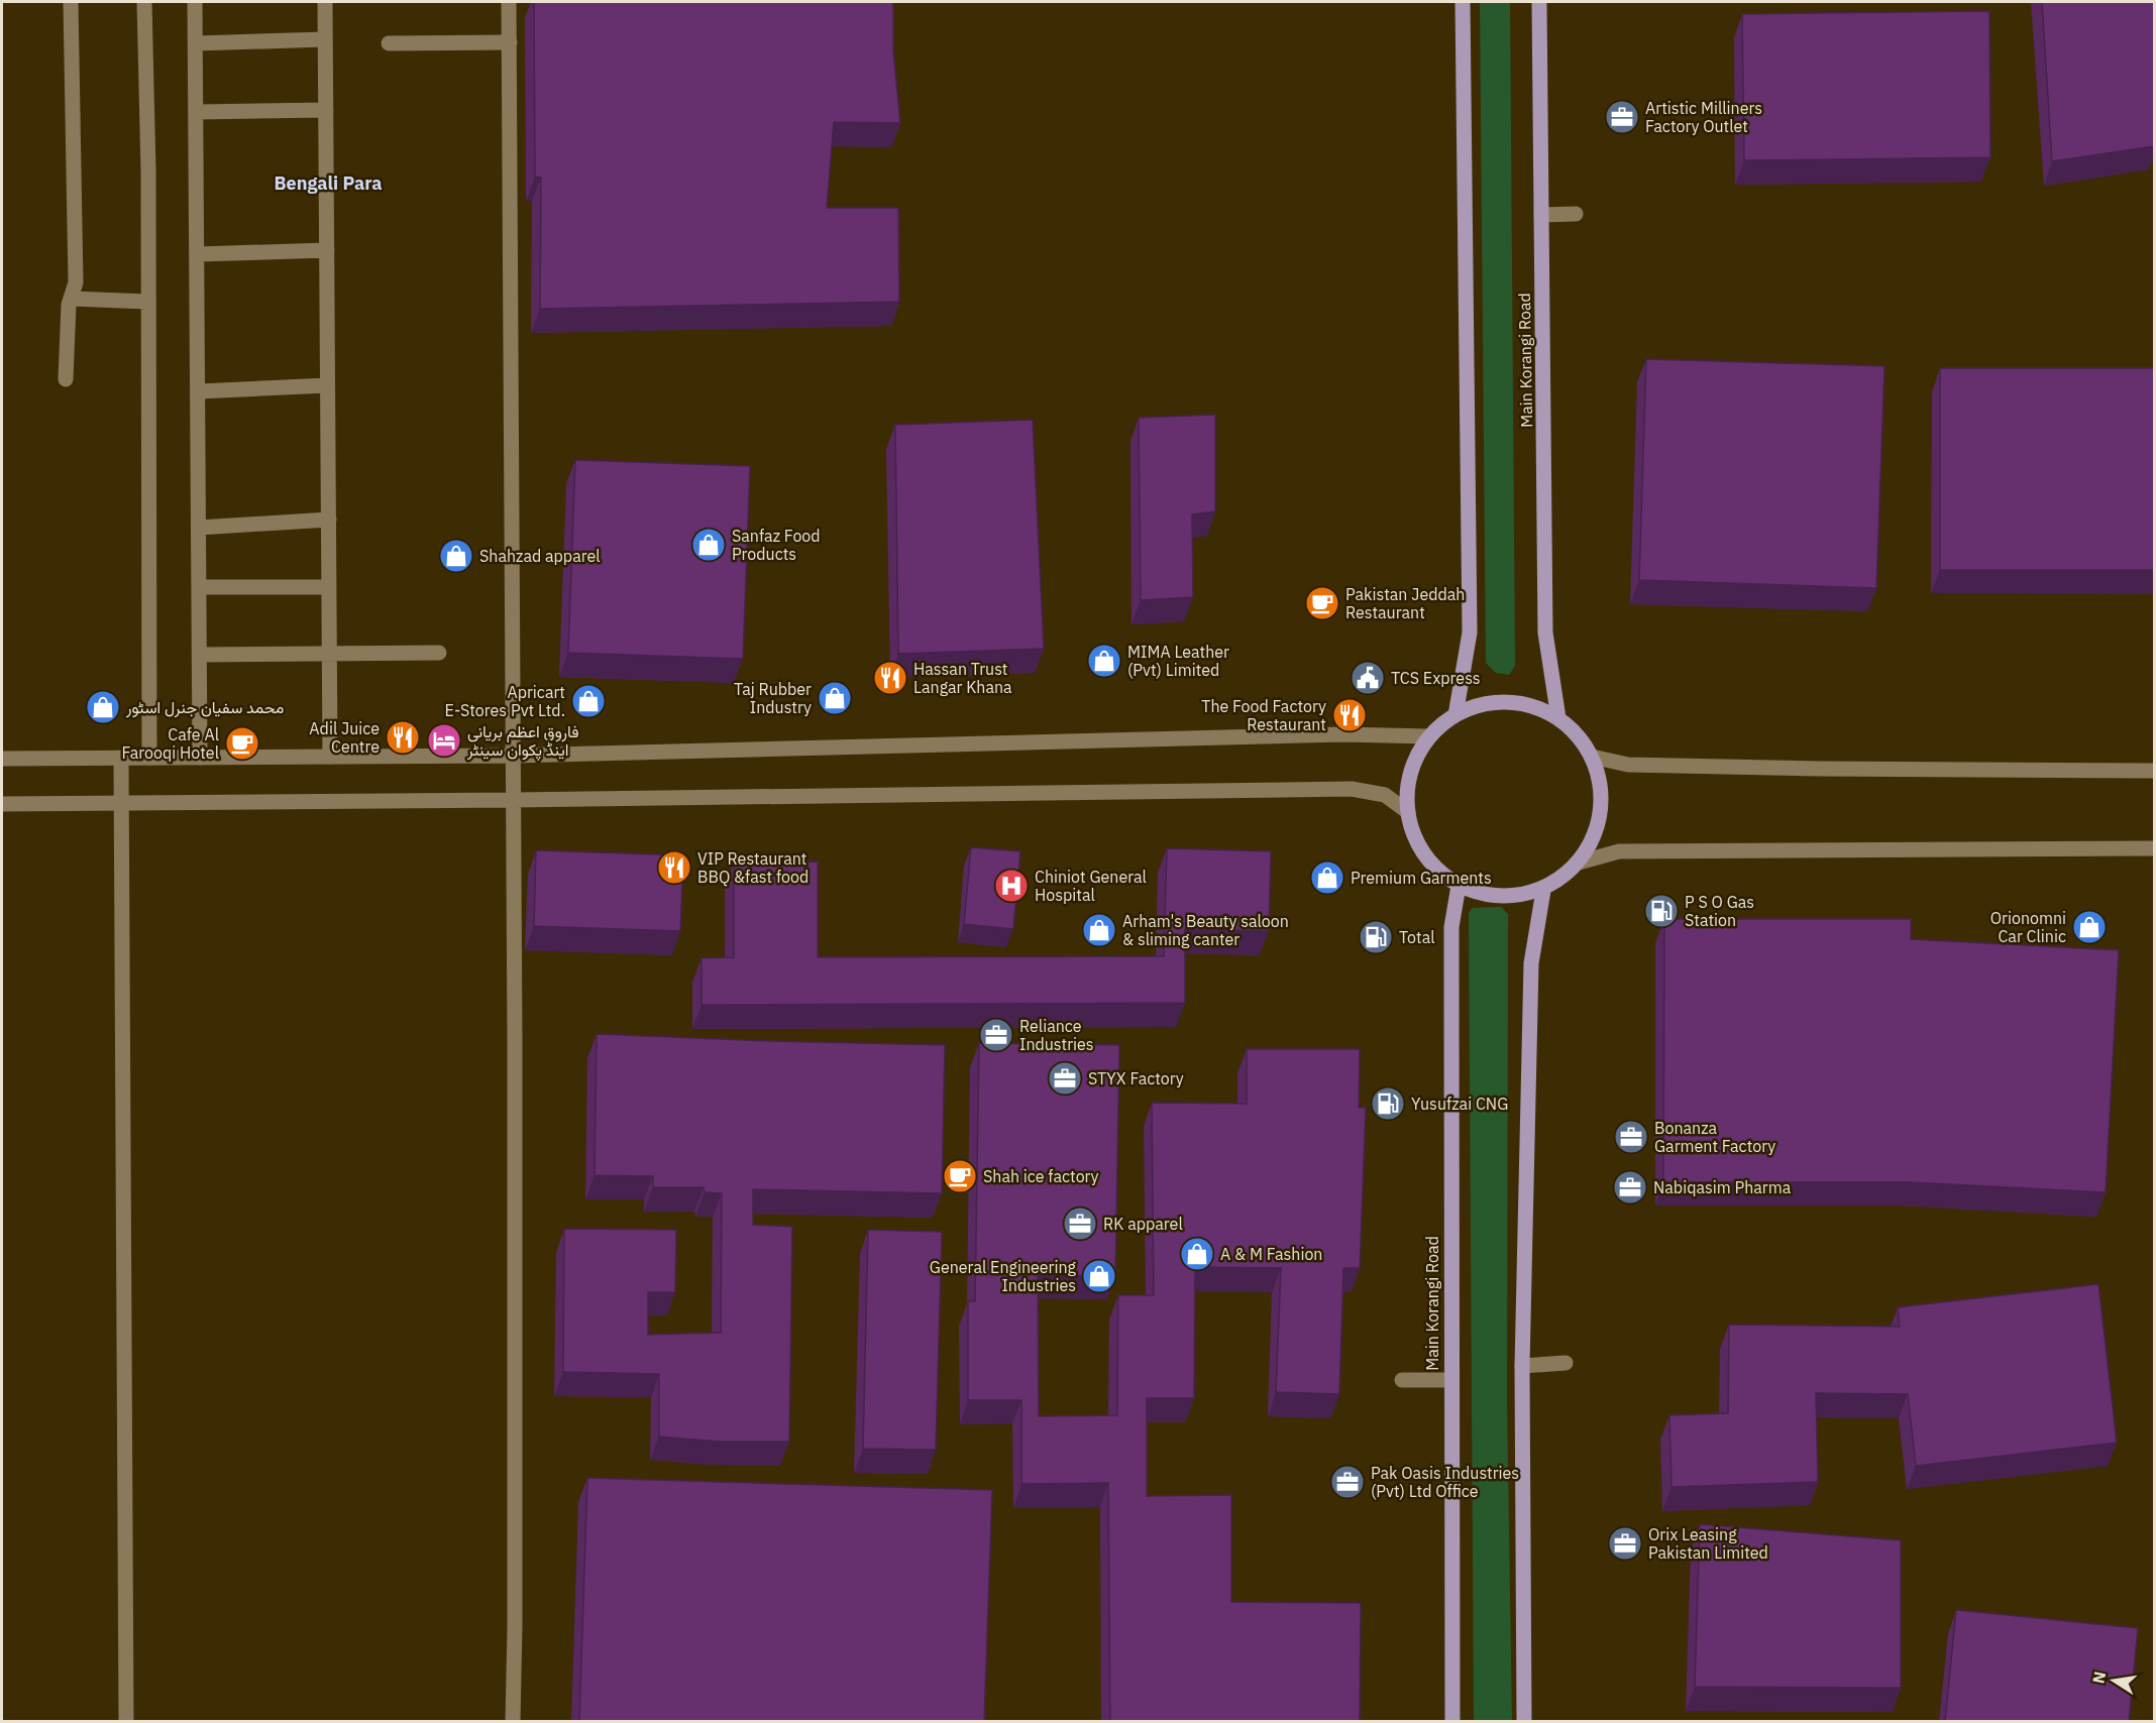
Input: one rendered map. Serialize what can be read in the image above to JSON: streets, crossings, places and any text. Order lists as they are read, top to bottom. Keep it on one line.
{"streets":{"main road":["Main Korangi Road"]},"districts":["Bengali Para"],"places":{"office":["Artistic Milliners Factory Outlet","Reliance Industries","STYX Factory","Bonanza Garment Factory","Nabiqasim Pharma","RK apparel","Pak Oasis Industries (Pvt) Ltd Office","Orix Leasing Pakistan Limited"],"shop":["Sanfaz Food Products","Shahzad apparel","MIMA Leather (Pvt) Limited","Taj Rubber Industry","Apricart E-Stores Pvt Ltd.","محمد سفیان جنرل اسٹور","Premium Garments","Orionomni Car Clinic","Arham's Beauty saloon & sliming canter","A & M Fashion","General Engineering Industries"],"cafe":["Pakistan Jeddah Restaurant","Cafe Al Farooqi Hotel","Shah ice factory"],"restaurant":["Hassan Trust Langar Khana","The Food Factory Restaurant","Adil Juice Centre","VIP Restaurant BBQ &fast food"],"public building":["TCS Express"],"hotel":["فاروق اعظم بریانی اینڈ پکوان سینٹر"],"hospital":["Chiniot General Hospital"],"fuel station":["P S O Gas Station","Total","Yusufzai CNG"]},"north":"left"}
